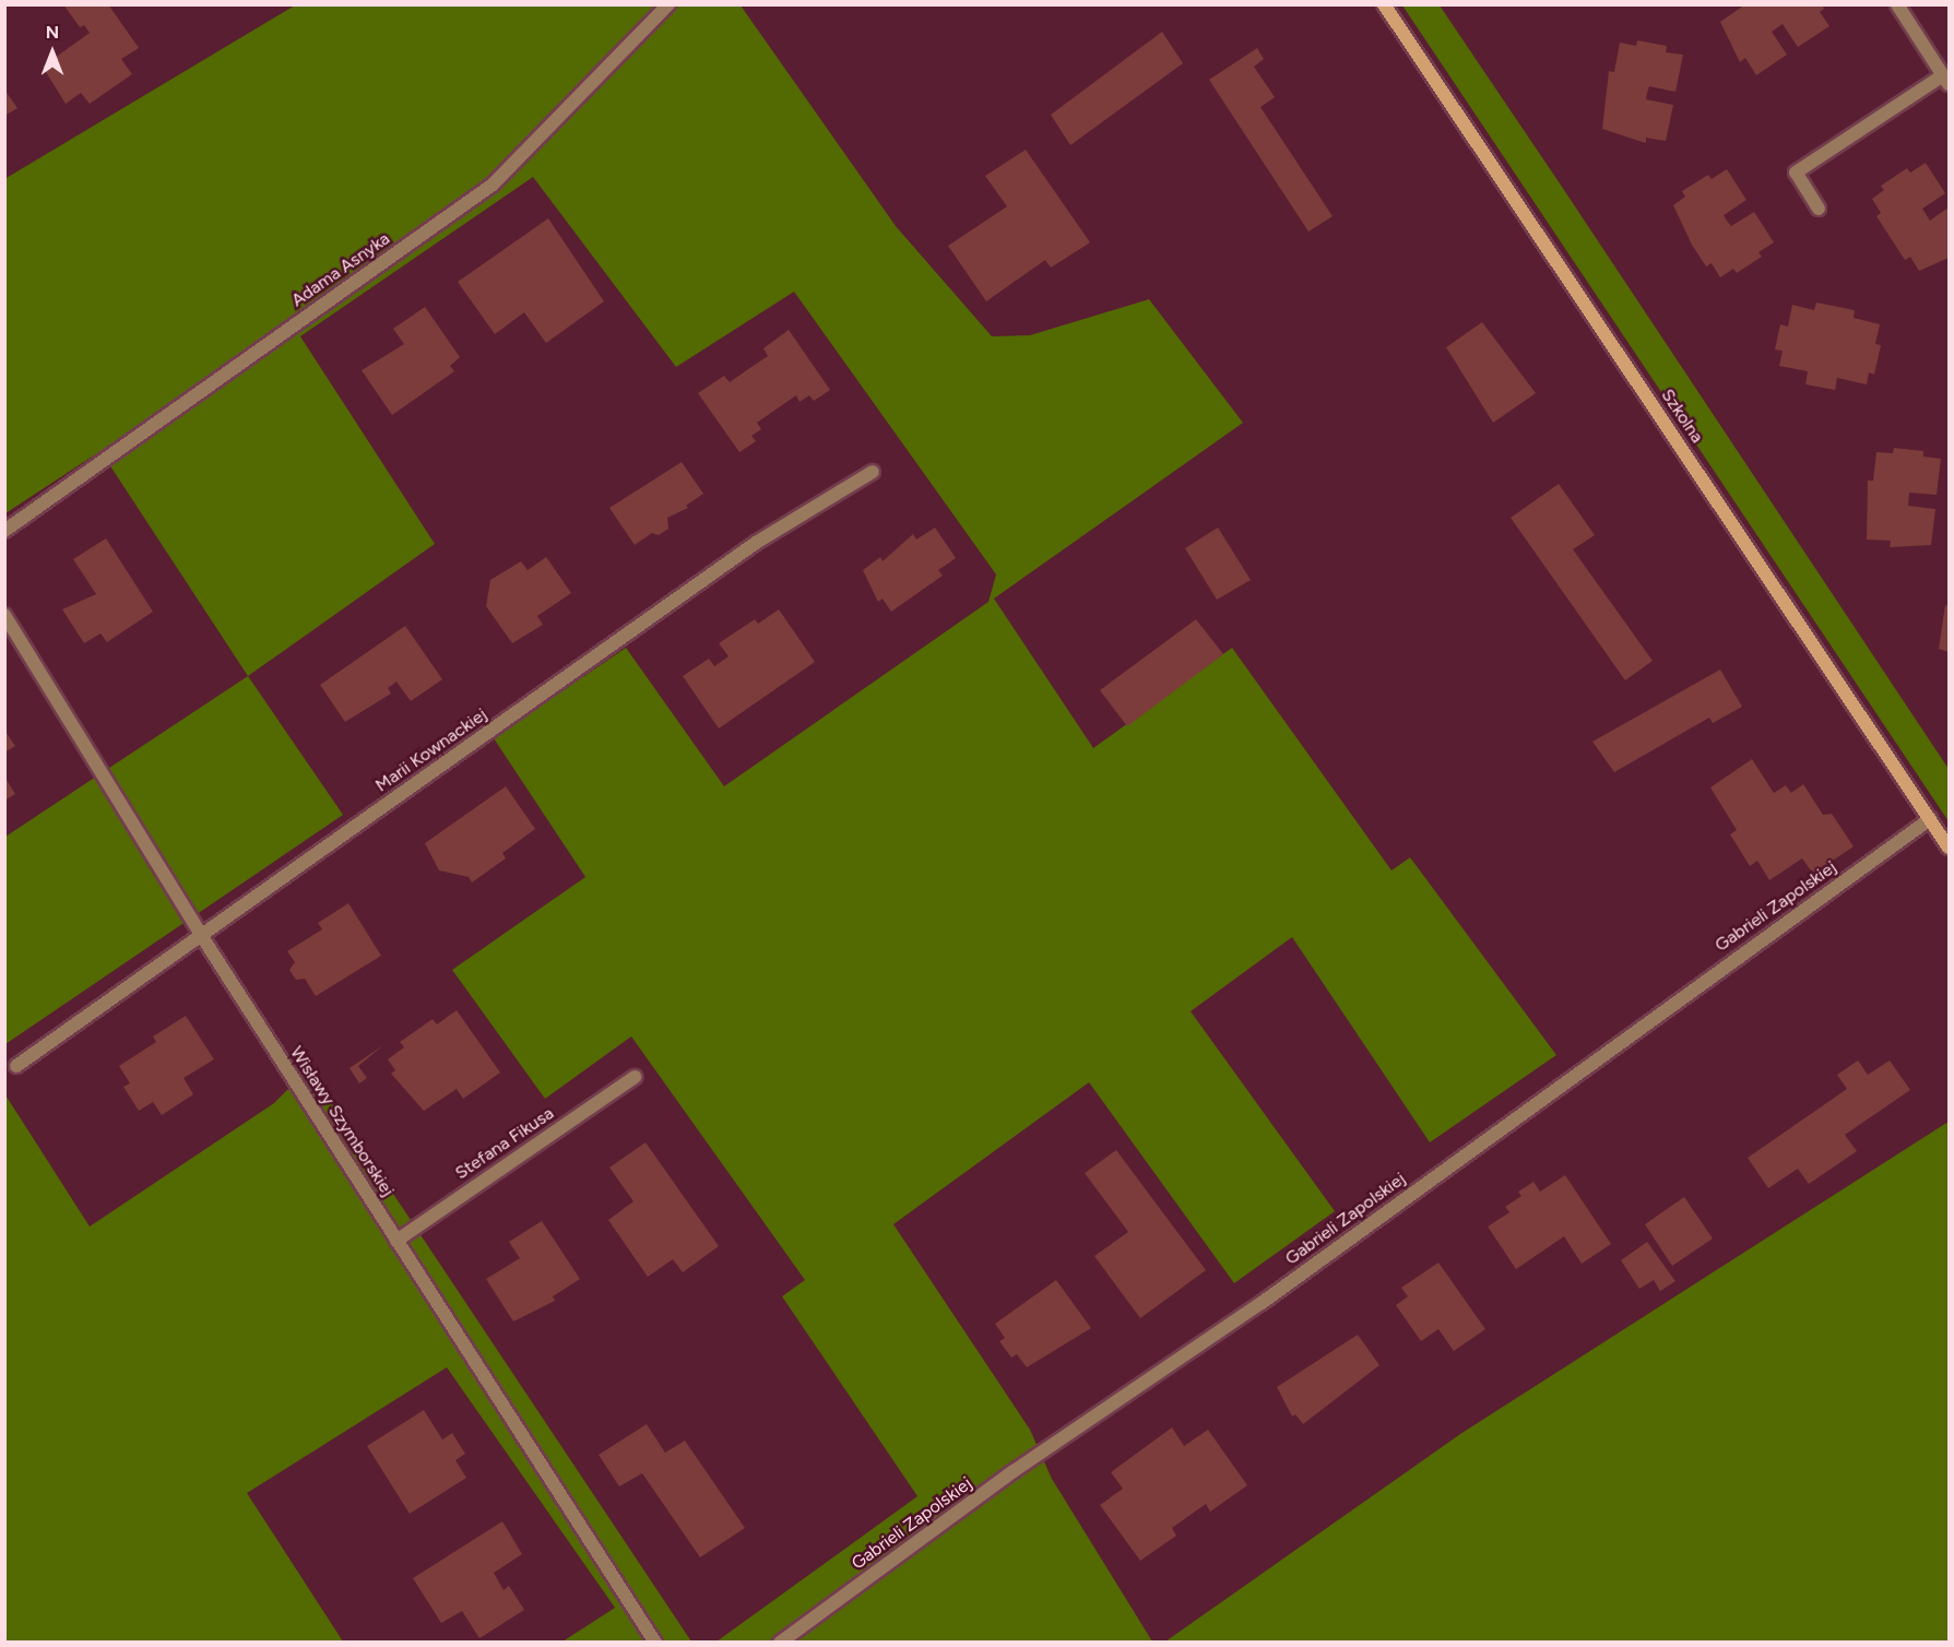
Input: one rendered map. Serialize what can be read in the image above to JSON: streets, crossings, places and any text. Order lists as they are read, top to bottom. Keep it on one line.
{"streets":{"street":["Adama Asnyka","Szkolna","Marii Kownackiej","Gabrieli Zapolskiej","Wisławy Szymborskiej","Stefana Fikusa"]},"crossings":[["Szkolna","Gabrieli Zapolskiej"],["Marii Kownackiej","Wisławy Szymborskiej"],["Wisławy Szymborskiej","Stefana Fikusa"]],"north":"top"}
